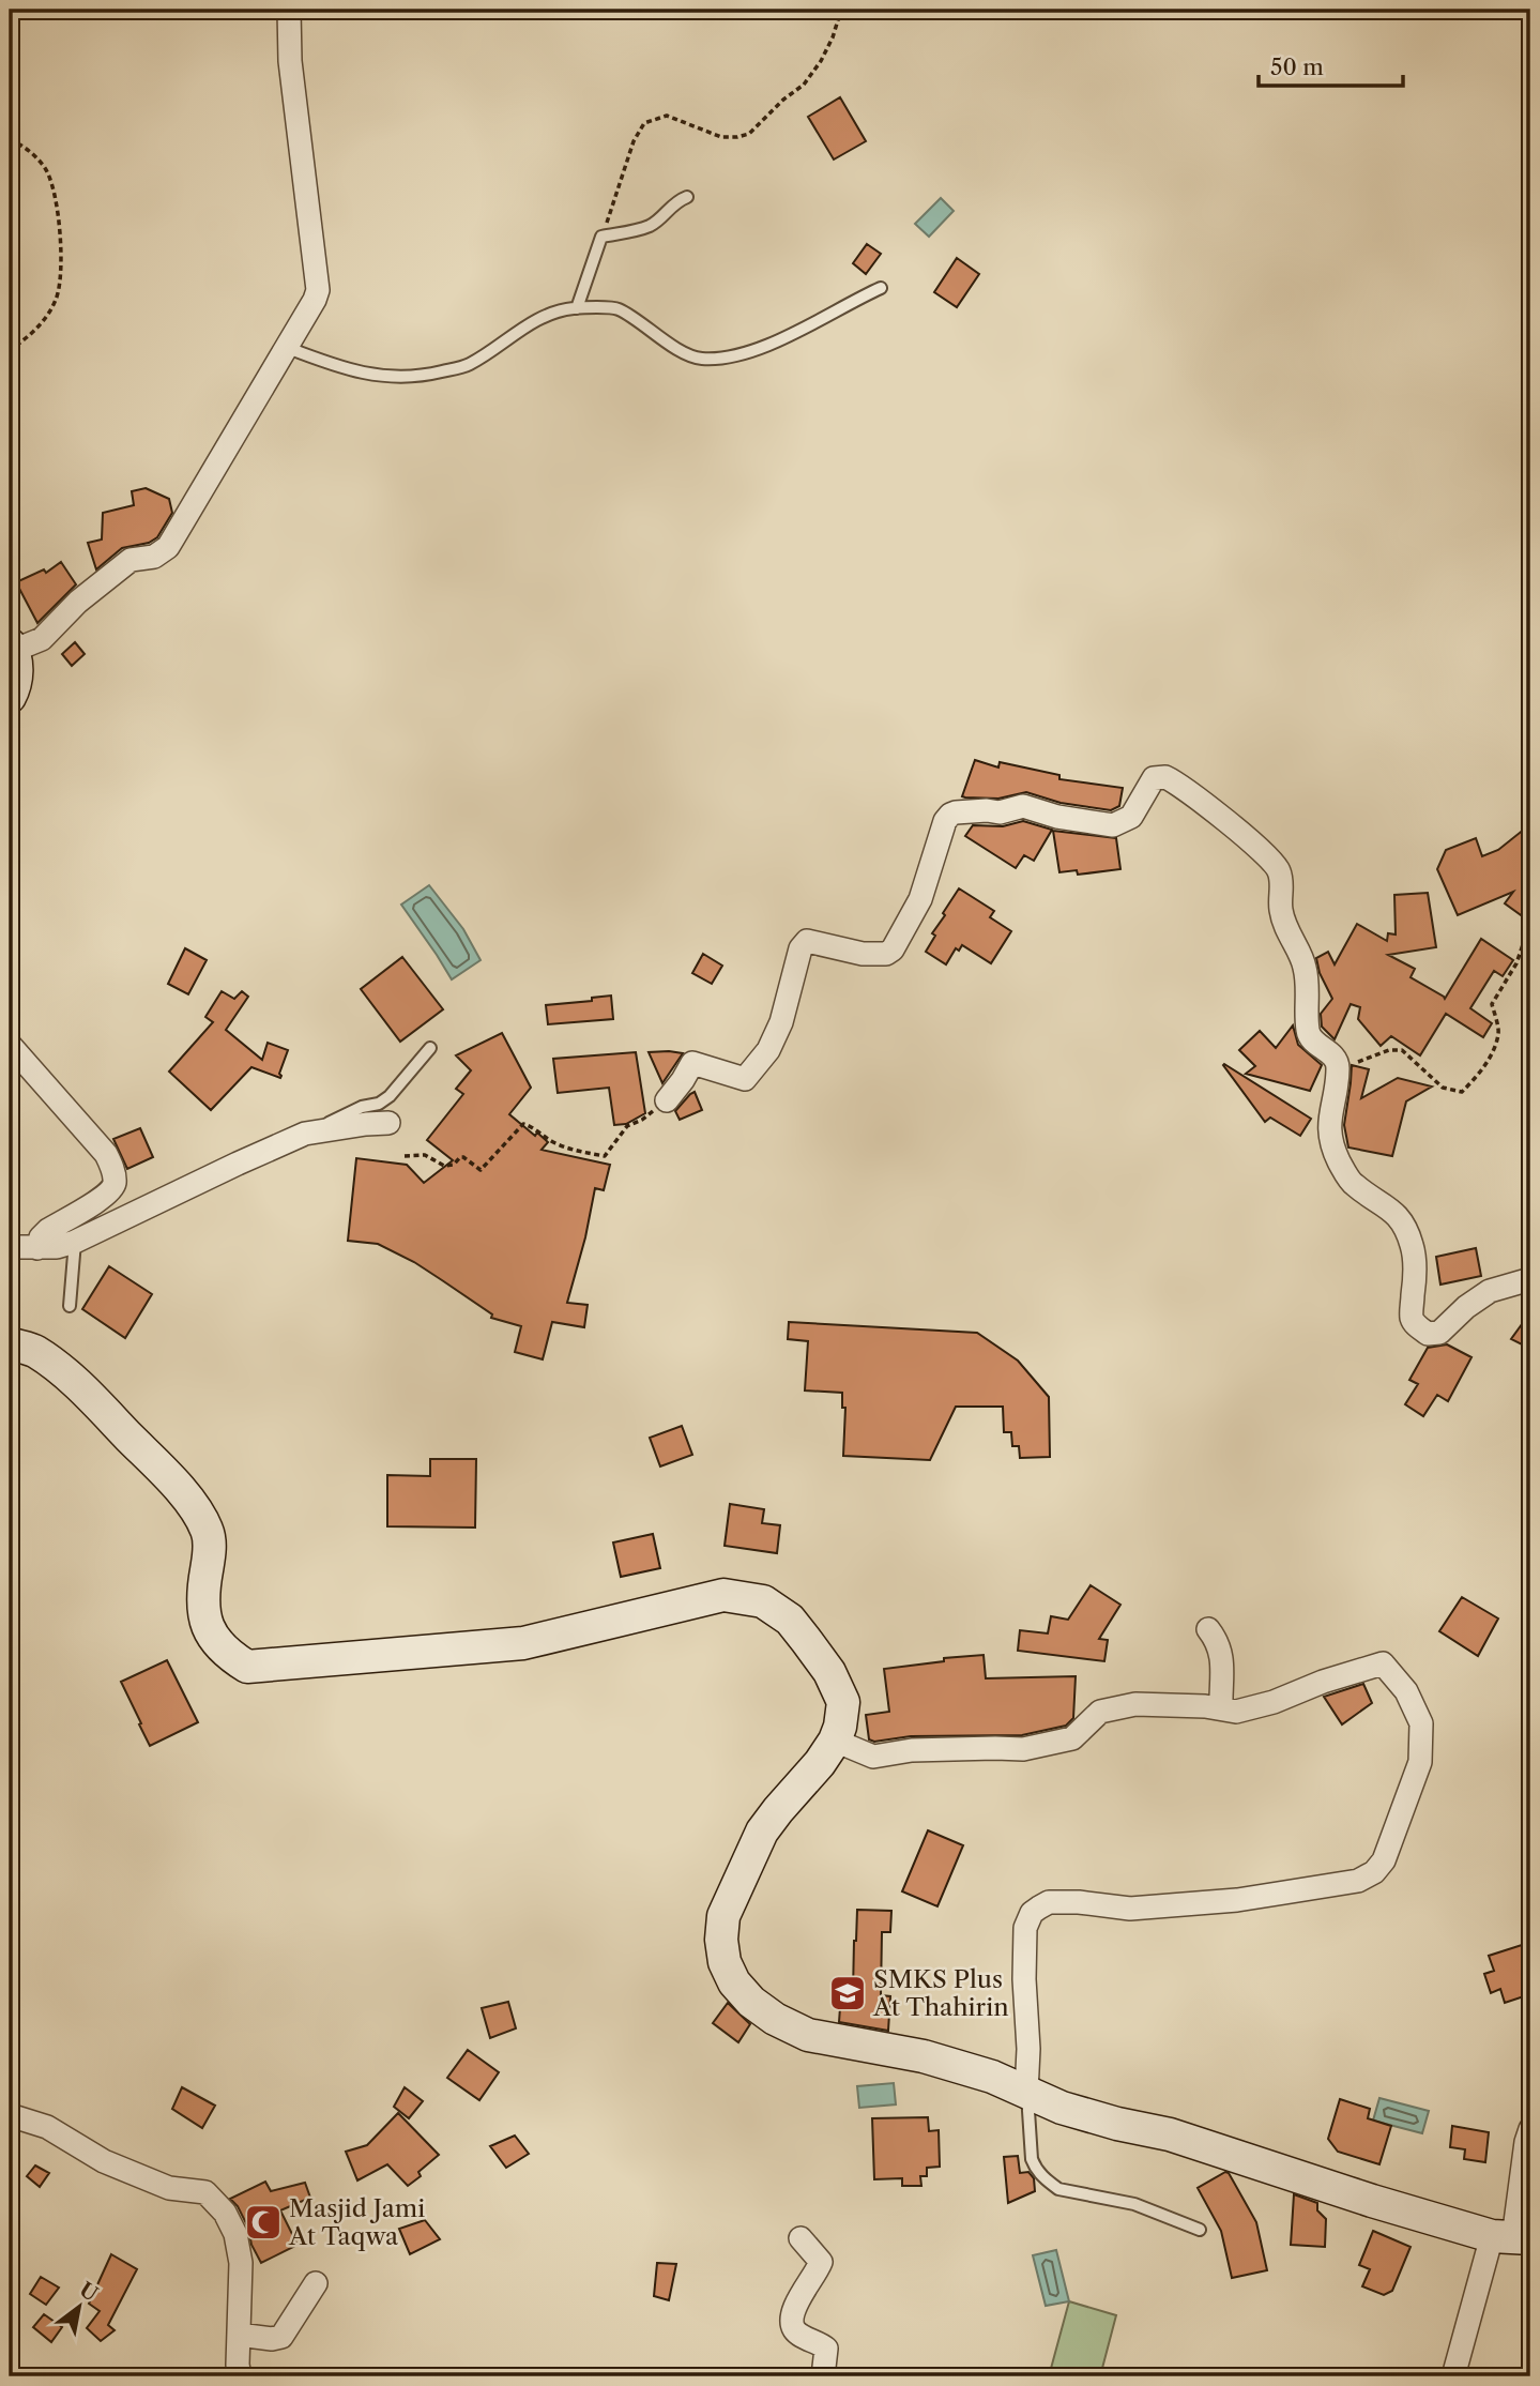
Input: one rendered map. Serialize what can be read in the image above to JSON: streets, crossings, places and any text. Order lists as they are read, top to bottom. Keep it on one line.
{"places":{"school or university":["SMKS Plus At Thahirin"],"mosque":["Masjid Jami At Taqwa"]},"scale_bar":"50 m","north":"top right"}
